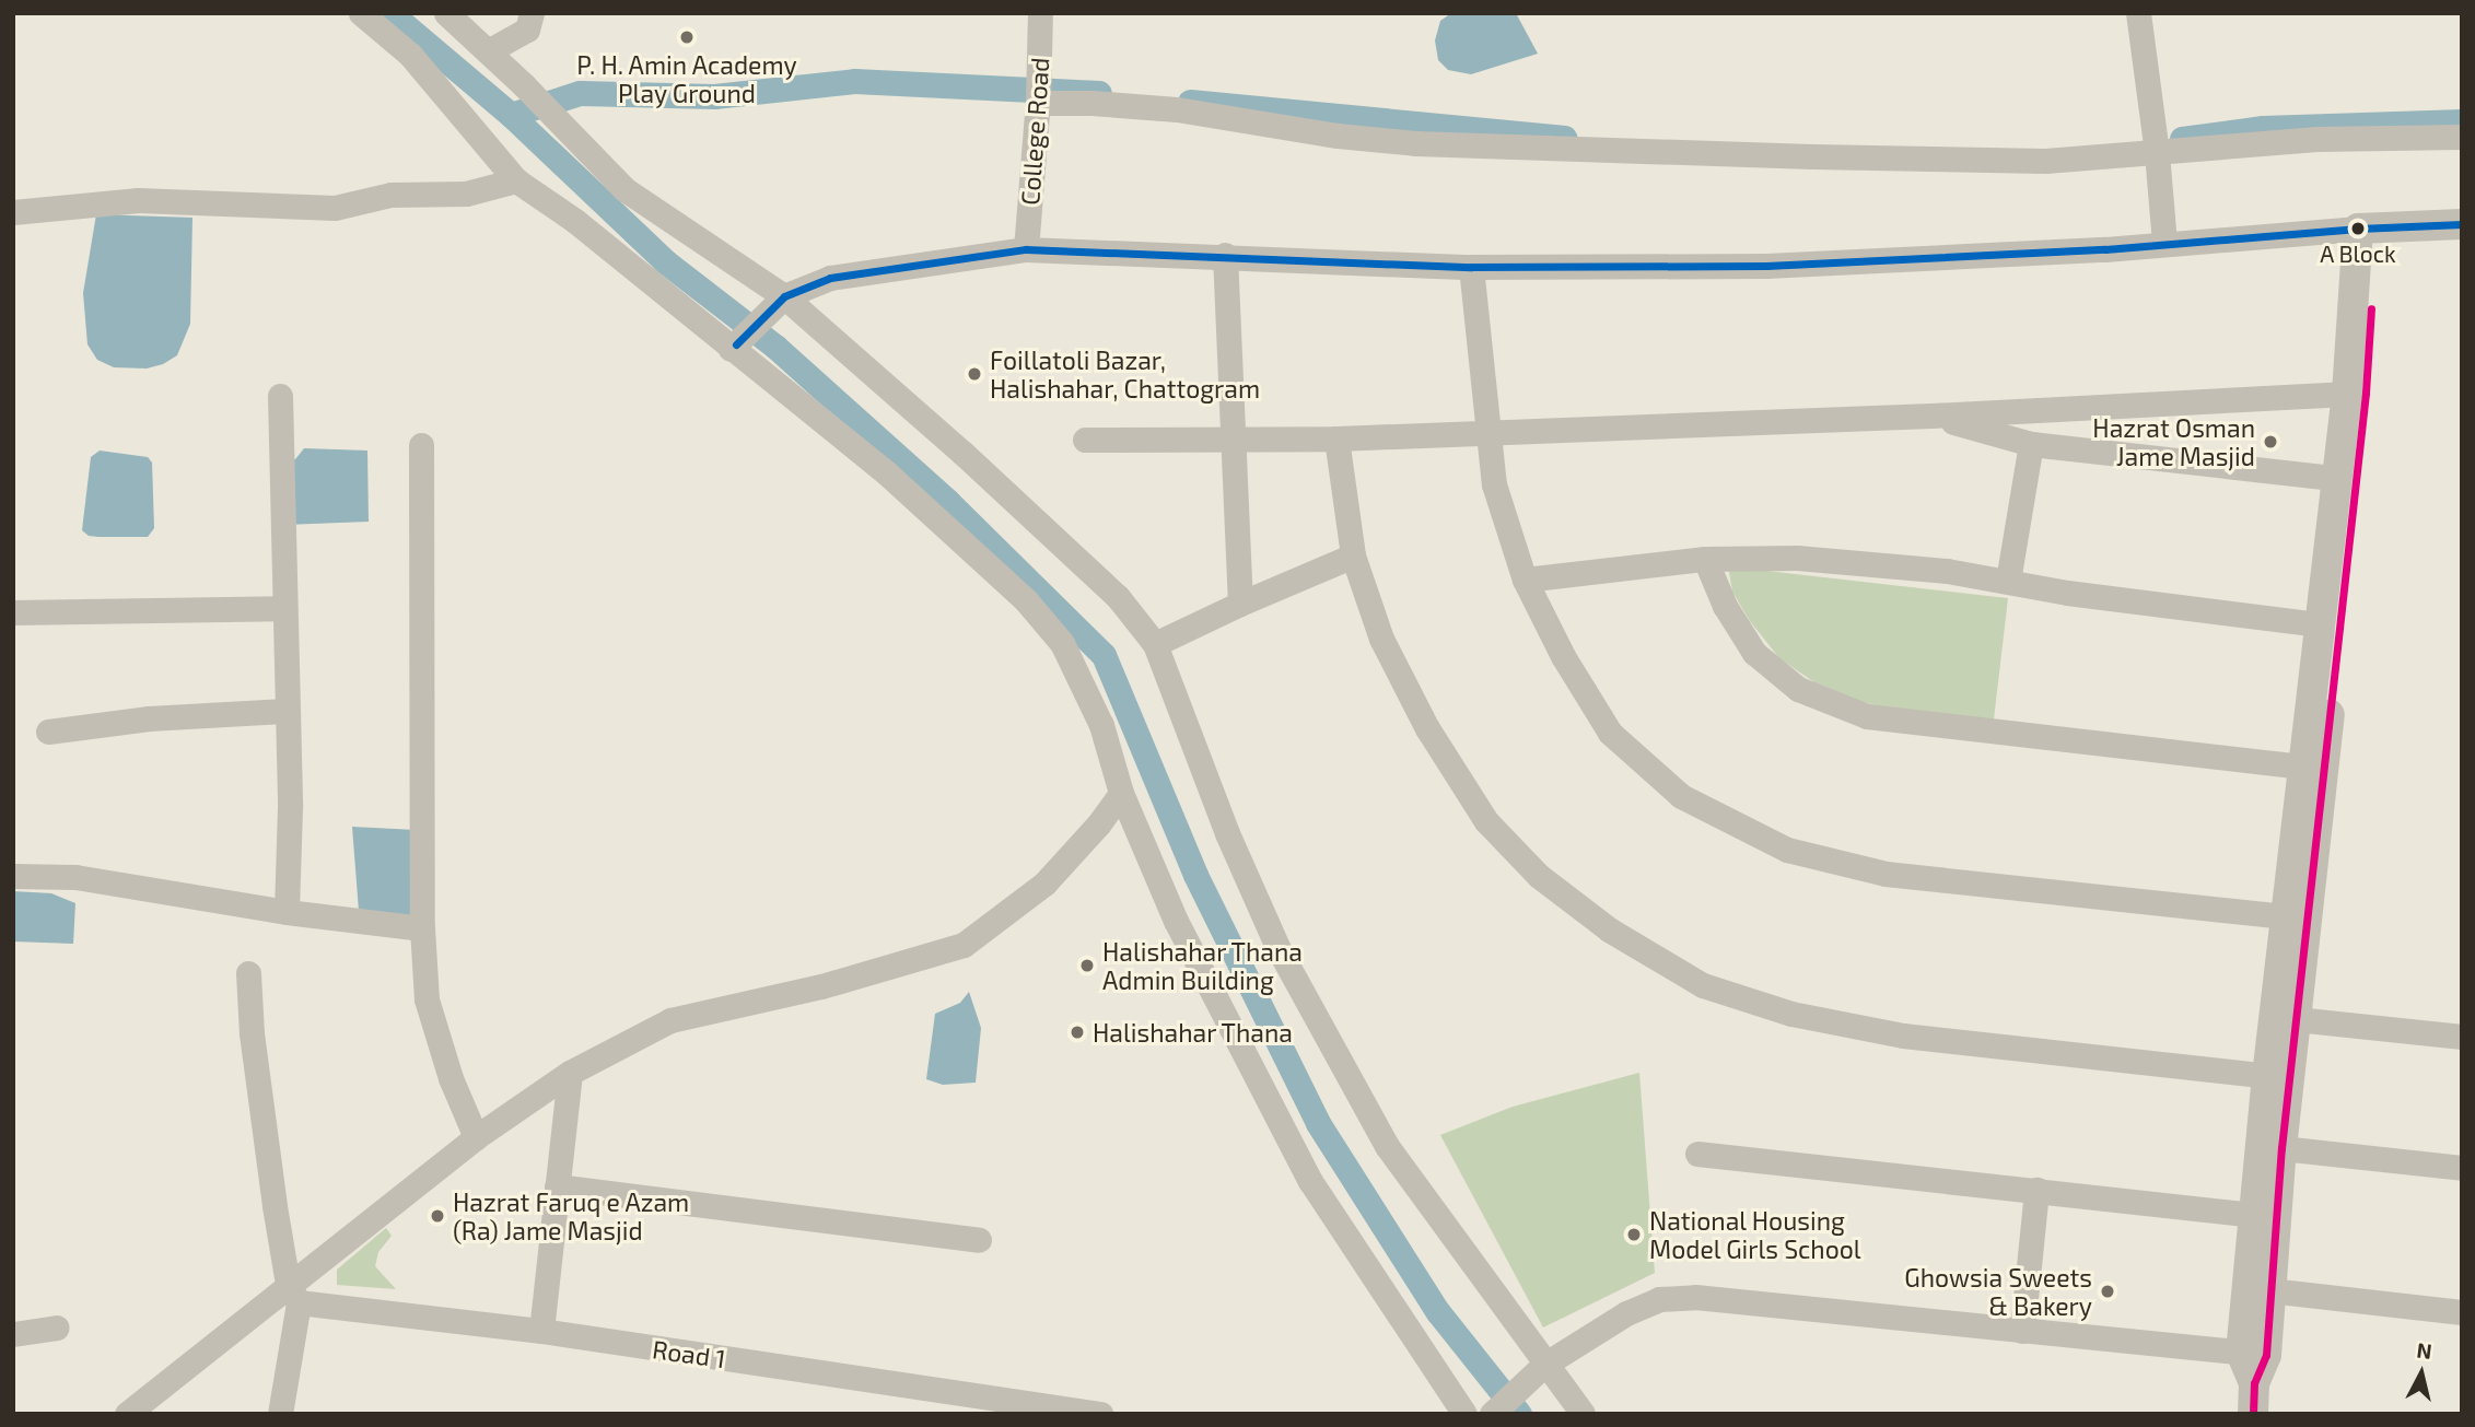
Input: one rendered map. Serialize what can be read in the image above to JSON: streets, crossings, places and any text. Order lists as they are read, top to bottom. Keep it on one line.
{"streets":{"street":["College Road","Road 1"]},"places":["P. H. Amin Academy Play Ground","A Block","Foillatoli Bazar, Halishahar, Chattogram","Hazrat Osman Jame Masjid","Halishahar Thana Admin Building","Halishahar Thana","Hazrat Faruq e Azam (Ra) Jame Masjid","National Housing Model Girls School","Ghowsia Sweets & Bakery"],"north":"top"}
